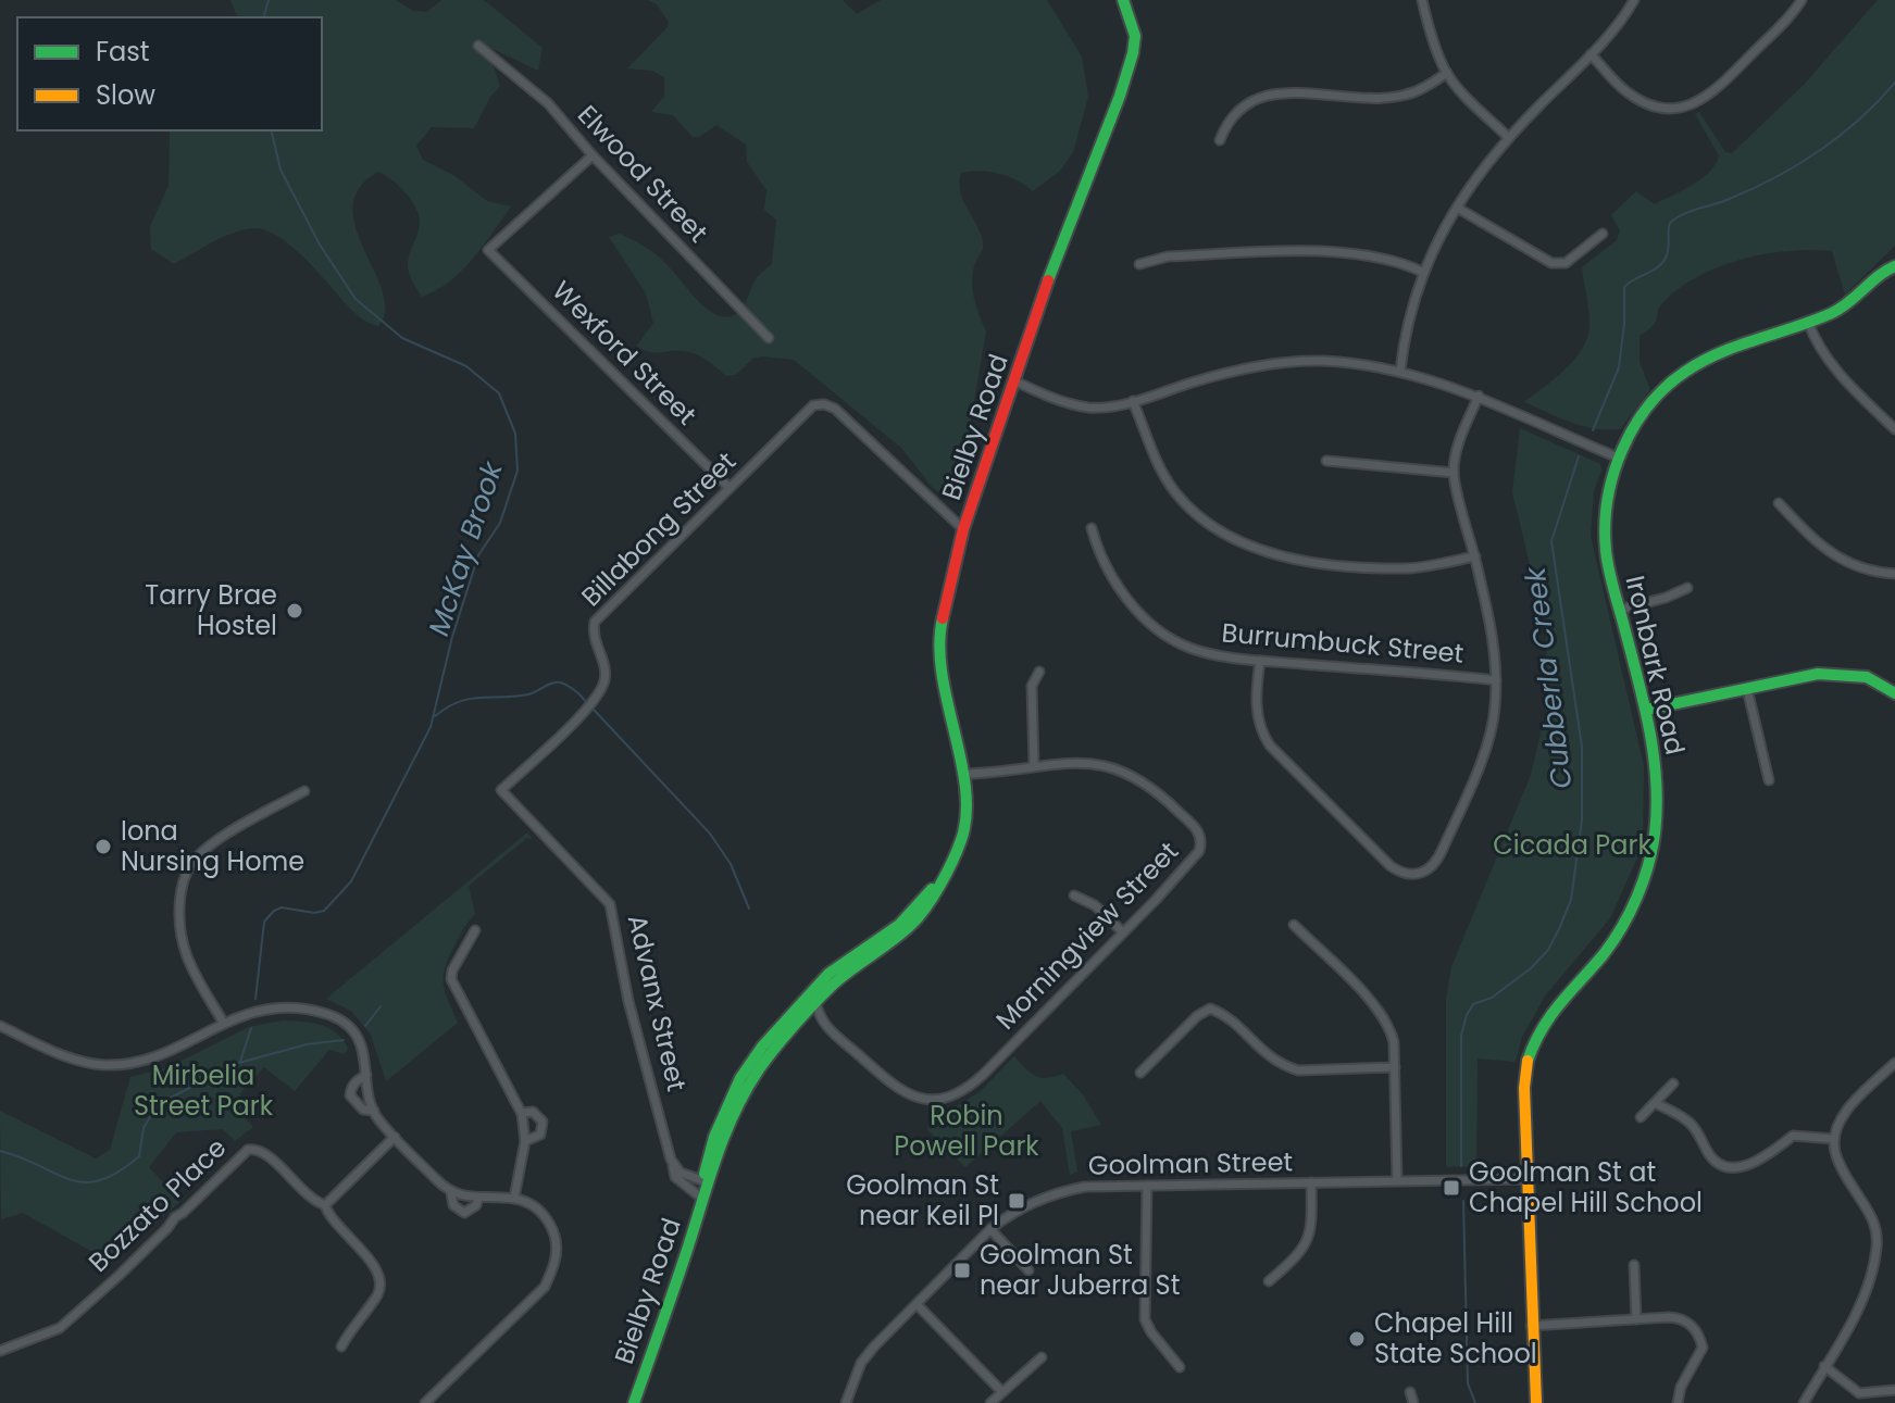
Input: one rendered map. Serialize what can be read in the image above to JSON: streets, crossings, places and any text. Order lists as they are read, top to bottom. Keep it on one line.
{"streets":{"street":["Elwood Street","Wexford Street","Bielby Road","Billabong Street","Burrumbuck Street","Ironbark Road","Morningview Street","Advanx Street","Goolman Street","Bozzato Place"]},"crossings":[["Elwood Street","Wexford Street"],["Wexford Street","Billabong Street"],["Bielby Road","Billabong Street"],["Bielby Road","Morningview Street"],["Bielby Road","Advanx Street"],["Billabong Street","Advanx Street"],["Ironbark Road","Goolman Street"]],"water":["McKay Brook","Cubberla Creek"],"parks":["Cicada Park","Mirbelia Street Park","Robin Powell Park"],"places":{"other":["Tarry Brae Hostel","Iona Nursing Home","Chapel Hill State School"],"transit":["Goolman St at Chapel Hill School","Goolman St near Keil Pl","Goolman St near Juberra St"]},"legend":["Fast","Slow"]}
